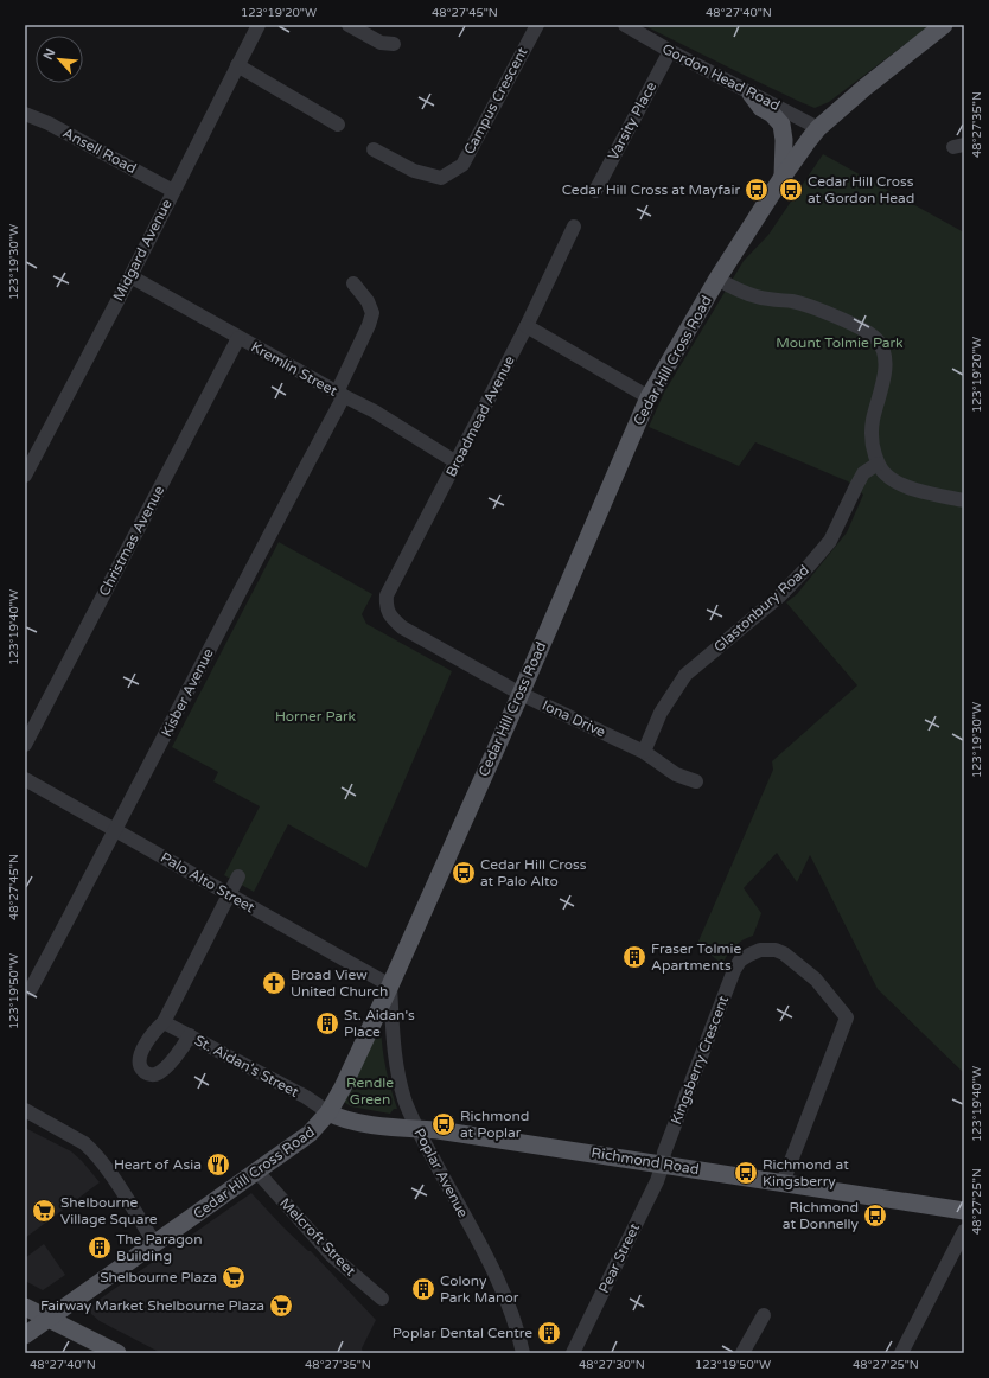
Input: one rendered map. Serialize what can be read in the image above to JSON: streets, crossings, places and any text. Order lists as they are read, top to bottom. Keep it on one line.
{"streets":{"main road":["Cedar Hill Cross Road","Richmond Road"],"street":["Gordon Head Road","Campus Crescent","Varsity Place","Ansell Road","Midgard Avenue","Kremlin Street","Broadmead Avenue","Christmas Avenue","Glastonbury Road","Kisber Avenue","Iona Drive","Palo Alto Street","Kingsberry Crescent","St. Aidan's Street","Poplar Avenue","Melcroft Street","Pear Street"]},"crossings":[["Gordon Head Road","Varsity Place"],["Gordon Head Road","Cedar Hill Cross Road"],["Ansell Road","Midgard Avenue"],["Midgard Avenue","Kremlin Street"],["Cedar Hill Cross Road","Iona Drive"],["Cedar Hill Cross Road","Palo Alto Street"],["Cedar Hill Cross Road","St. Aidan's Street"],["Cedar Hill Cross Road","Richmond Road"],["Cedar Hill Cross Road","Poplar Avenue"],["Cedar Hill Cross Road","Melcroft Street"],["Kremlin Street","Broadmead Avenue"],["Kremlin Street","Christmas Avenue"],["Kremlin Street","Kisber Avenue"],["Broadmead Avenue","Iona Drive"],["Glastonbury Road","Iona Drive"],["Kisber Avenue","Palo Alto Street"],["Palo Alto Street","Poplar Avenue"],["Kingsberry Crescent","Richmond Road"],["Kingsberry Crescent","Pear Street"],["St. Aidan's Street","Richmond Road"],["Richmond Road","Poplar Avenue"],["Richmond Road","Pear Street"]],"parks":["Mount Tolmie Park","Horner Park","Rendle Green"],"places":{"bus stop":["Cedar Hill Cross at Mayfair","Cedar Hill Cross at Gordon Head","Cedar Hill Cross at Palo Alto","Richmond at Poplar","Richmond at Kingsberry","Richmond at Donnelly"],"building":["Fraser Tolmie Apartments","St. Aidan's Place","The Paragon Building","Colony Park Manor","Poplar Dental Centre"],"church":["Broad View United Church"],"restaurant":["Heart of Asia"],"supermarket":["Shelbourne Village Square","Shelbourne Plaza","Fairway Market Shelbourne Plaza"]},"north":"top left","coordinates":["123°19'20\"W","48°27'45\"N","48°27'40\"N","48°27'35\"N","123°19'30\"W","123°19'40\"W","123°19'50\"W","48°27'25\"N","48°27'30\"N"]}
